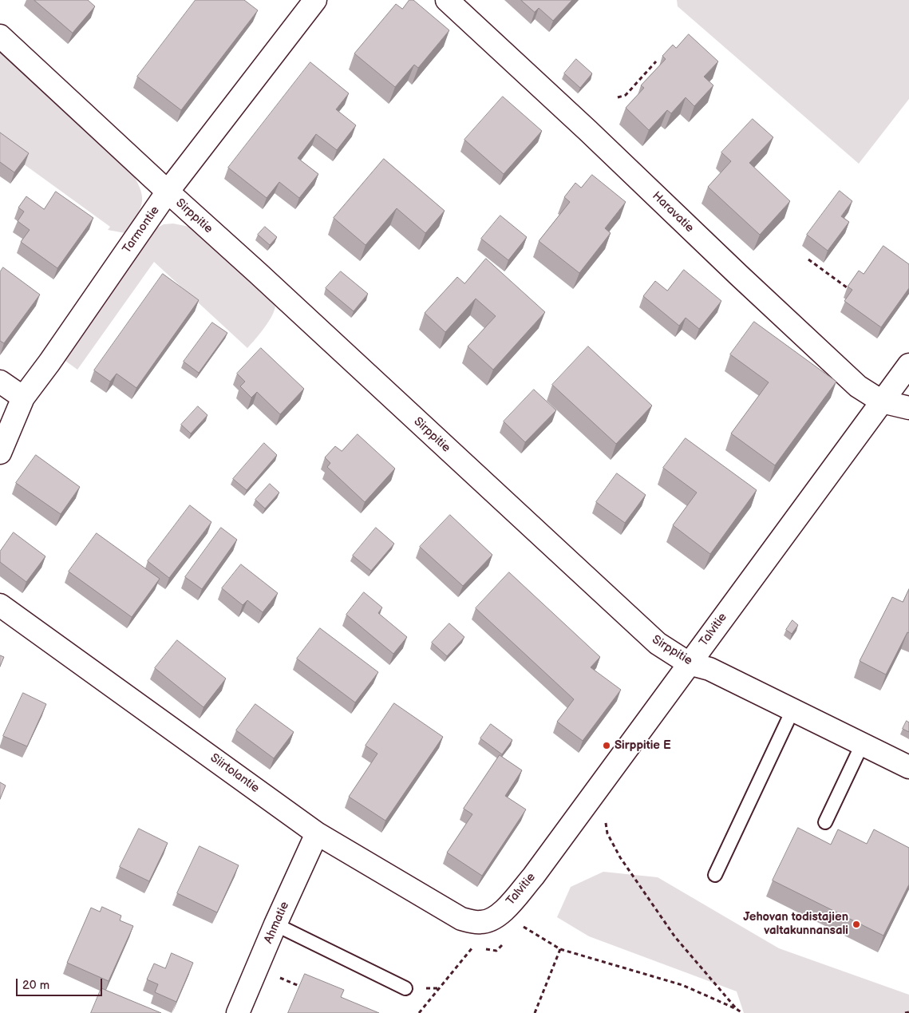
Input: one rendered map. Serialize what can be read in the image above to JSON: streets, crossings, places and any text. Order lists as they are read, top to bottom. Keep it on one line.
{"streets":{"street":["Haravatie","Sirppitie","Tarmontie","Talvitie","Siirtolantie","Ahmatie"]},"crossings":[["Haravatie","Talvitie"],["Sirppitie","Tarmontie"],["Sirppitie","Talvitie"],["Talvitie","Siirtolantie"],["Siirtolantie","Ahmatie"]],"places":["Sirppitie E","Jehovan todistajien valtakunnansali"],"scale_bar":"20 m"}
